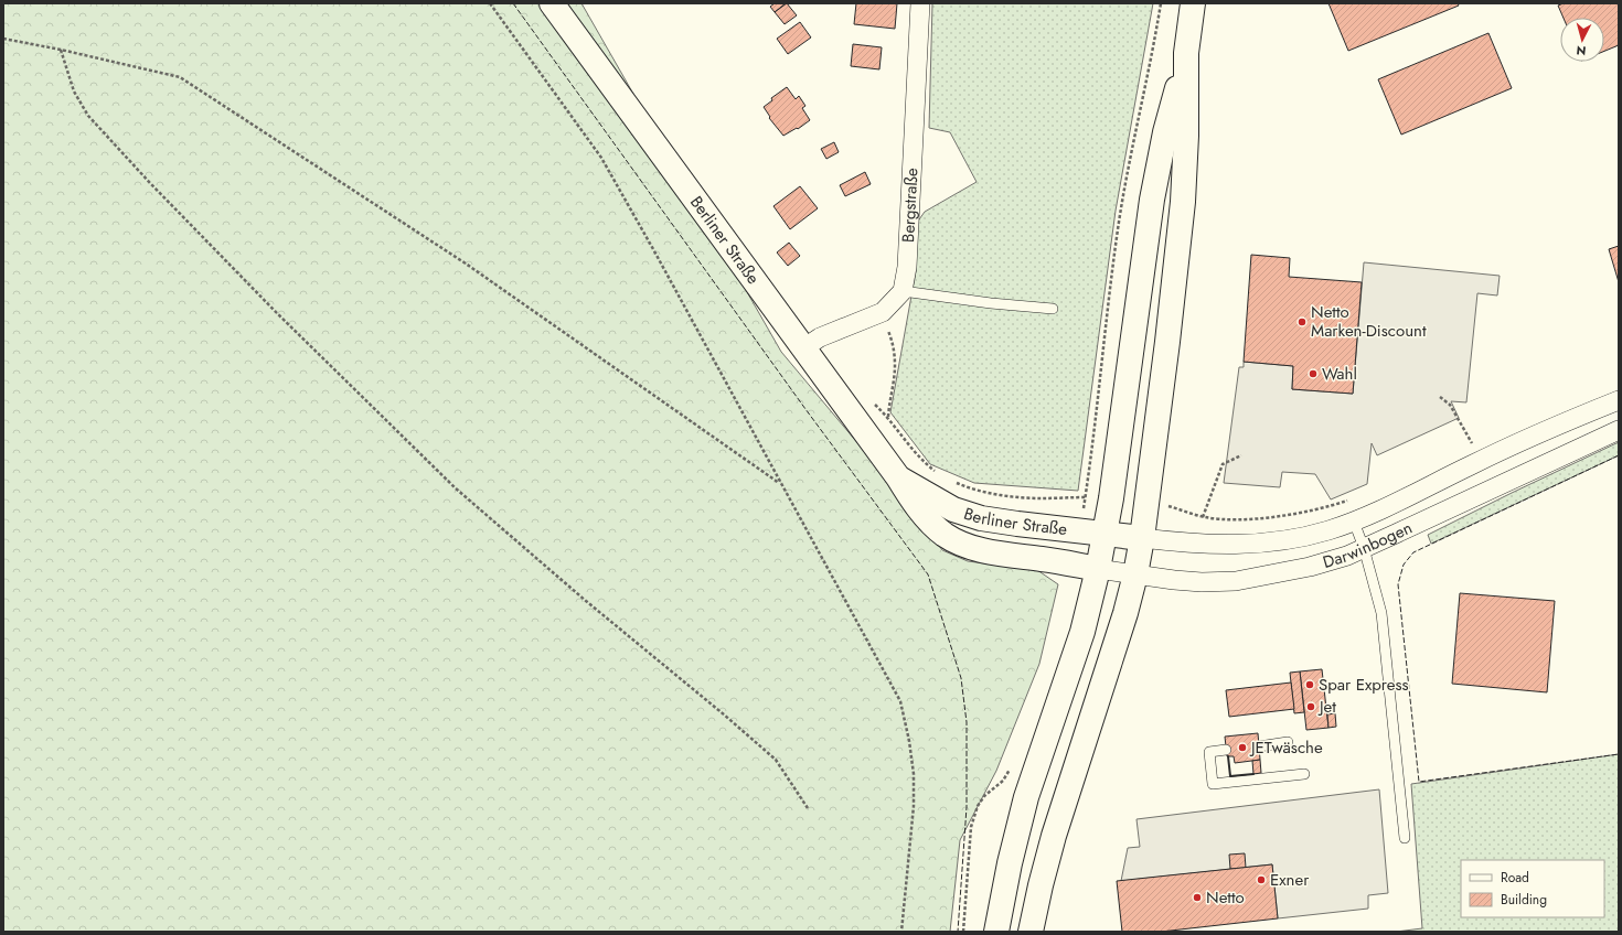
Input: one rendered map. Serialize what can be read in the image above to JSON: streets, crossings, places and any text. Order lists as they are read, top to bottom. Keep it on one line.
{"streets":{"main road":["Berliner Straße"],"street":["Bergstraße","Darwinbogen"]},"crossings":[["Berliner Straße","Darwinbogen"]],"places":["Netto Marken-Discount","Wahl","Spar Express","Jet","JETwäsche","Exner","Netto"],"legend":["Road","Building"],"north":"bottom"}
